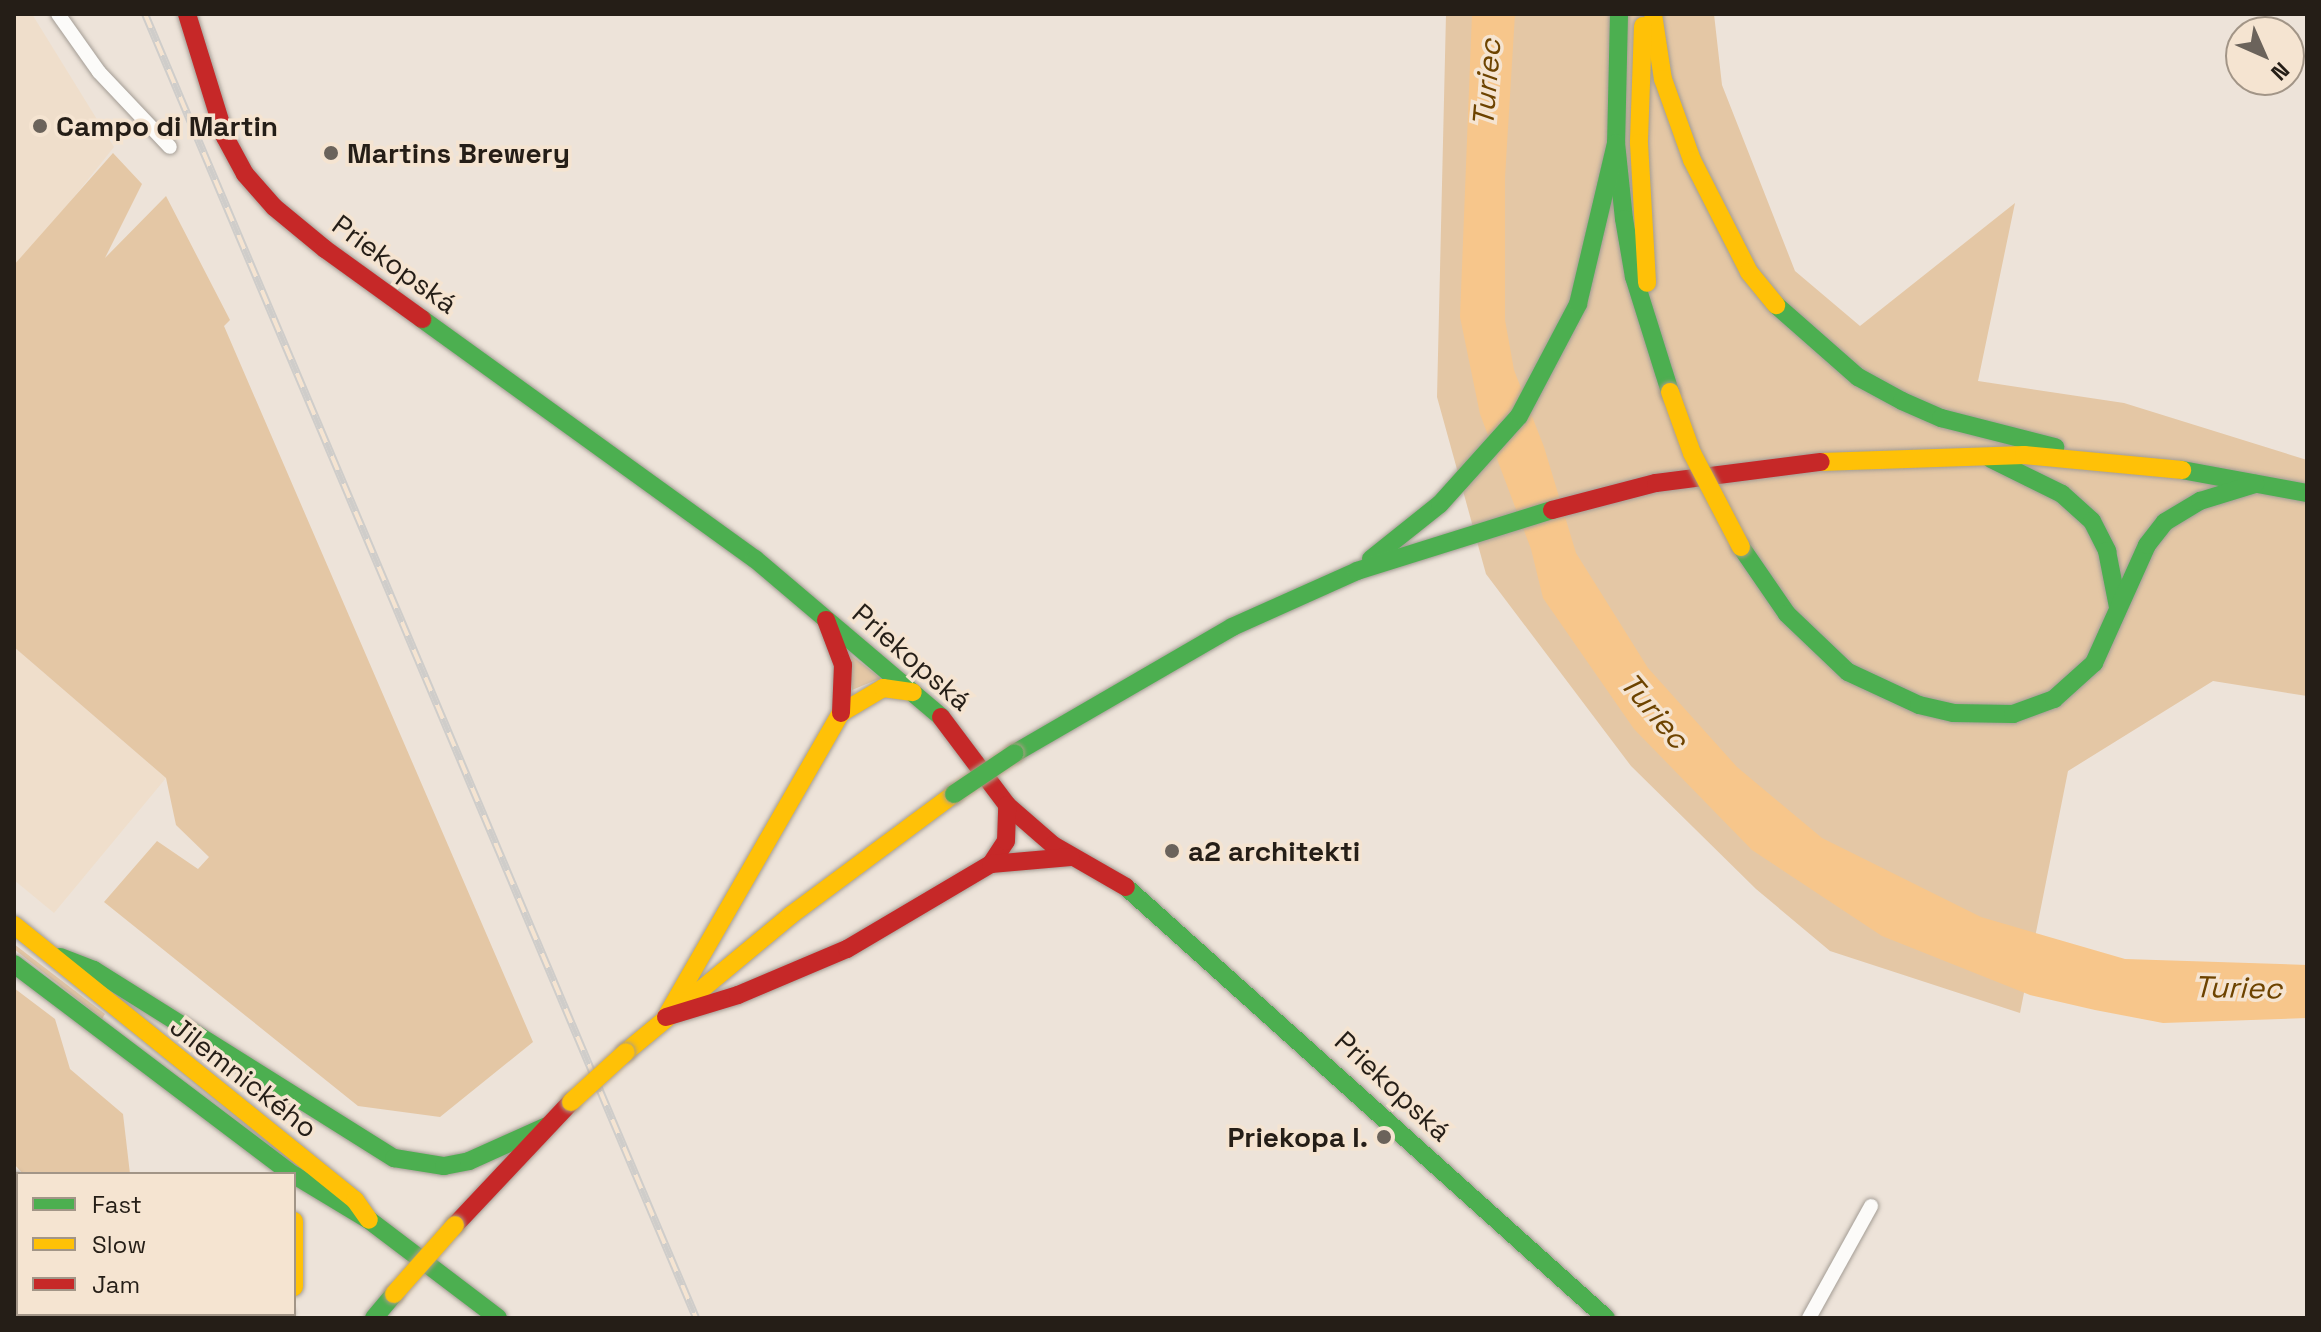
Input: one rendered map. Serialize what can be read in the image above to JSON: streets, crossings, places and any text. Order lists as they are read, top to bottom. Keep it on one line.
{"streets":{"main road":["Priekopská","Jilemnického"]},"water":["Turiec"],"places":["Campo di Martin","Martins Brewery","a2 architekti","Priekopa I."],"legend":["Fast","Slow","Jam"],"north":"bottom right"}
